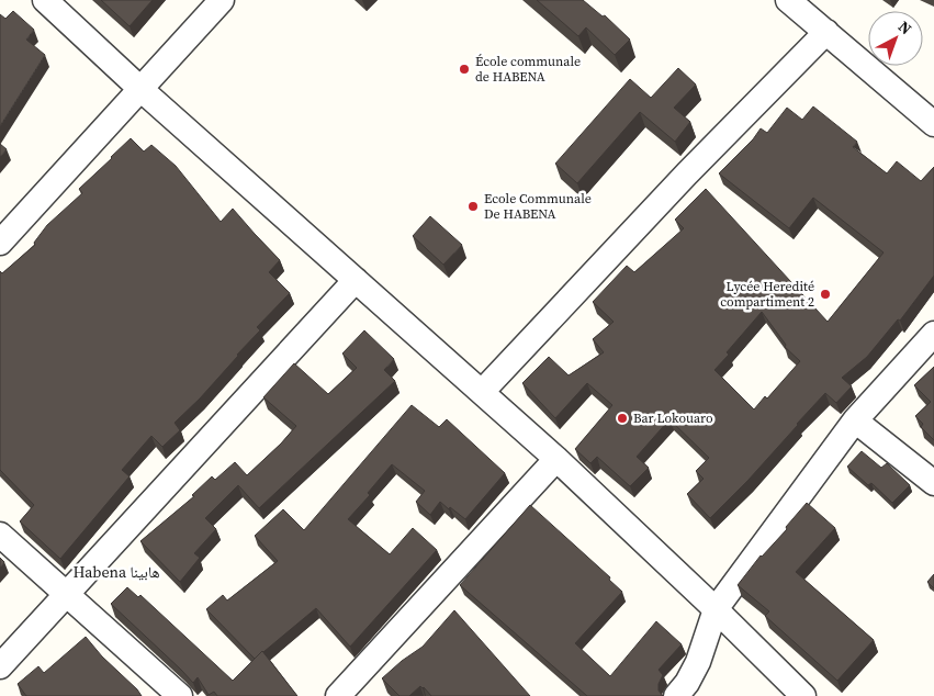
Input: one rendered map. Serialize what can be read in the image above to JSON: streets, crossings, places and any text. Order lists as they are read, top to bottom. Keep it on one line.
{"districts":["Habena هابينا"],"places":["École communale de HABENA","Ecole Communale De HABENA","Lycée Heredité compartiment 2","Bar Lokouaro"],"north":"top right"}
